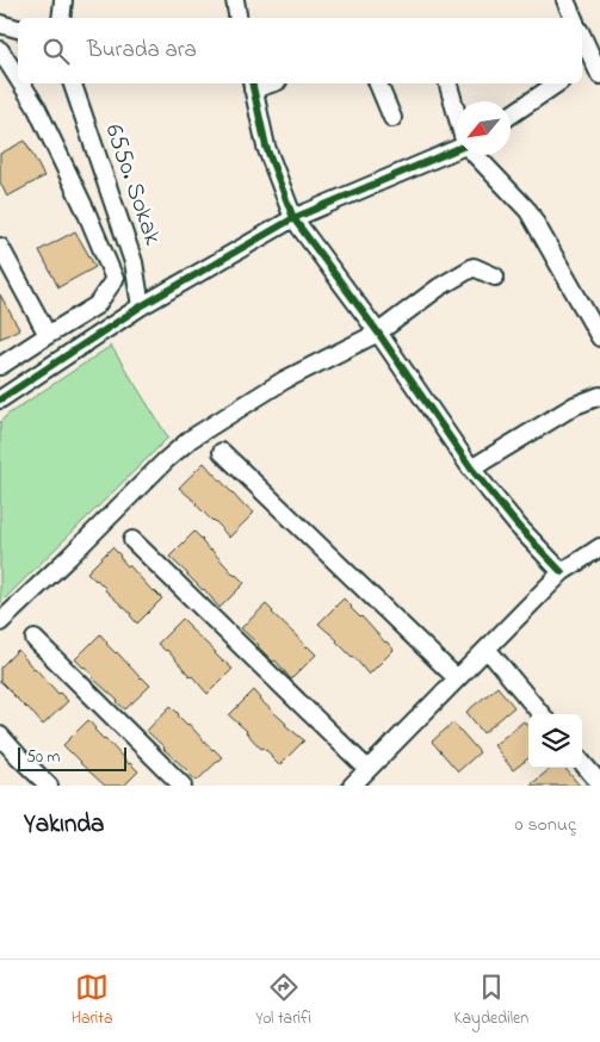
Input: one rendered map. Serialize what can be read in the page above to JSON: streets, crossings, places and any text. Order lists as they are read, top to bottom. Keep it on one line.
{"streets":{"street":["6550. Sokak"]},"scale_bar":"50 m","north":"bottom left","page":{"search":"Burada ara","scale":"50 m","heading":["Yakında","0 sonuç"],"nav":["Harita","Yol tarifi","Kaydedilen"]}}
